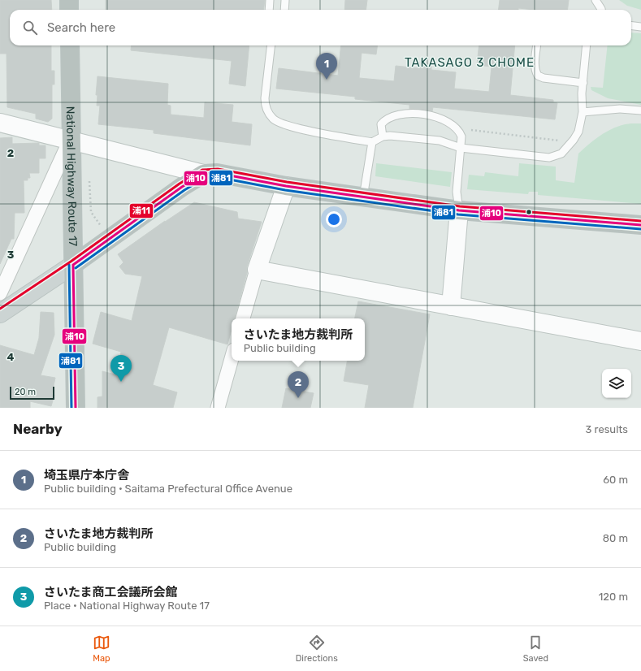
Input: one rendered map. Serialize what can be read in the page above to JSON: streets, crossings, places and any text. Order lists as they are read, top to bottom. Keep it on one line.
{"streets":{"highway":["National Highway Route 17"]},"districts":["TAKASAGO 3 CHOME"],"lines":["transit line 浦11","transit line 浦10","transit line 浦81"],"scale_bar":"20 m","page":{"search":"Search here","pins":["1","3","2"],"popup":["さいたま地方裁判所","Public building"],"scale":"20 m","heading":["Nearby","3 results"],"list":[{"mark":"1","name":"埼玉県庁本庁舎","note":"Public building · Saitama Prefectural Office Avenue","value":"60 m"},{"mark":"2","name":"さいたま地方裁判所","note":"Public building","value":"80 m"},{"mark":"3","name":"さいたま商工会議所会館","note":"Place · National Highway Route 17","value":"120 m"}],"nav":["Map","Directions","Saved"]},"grid":{"rows":["2","3","4"]}}
